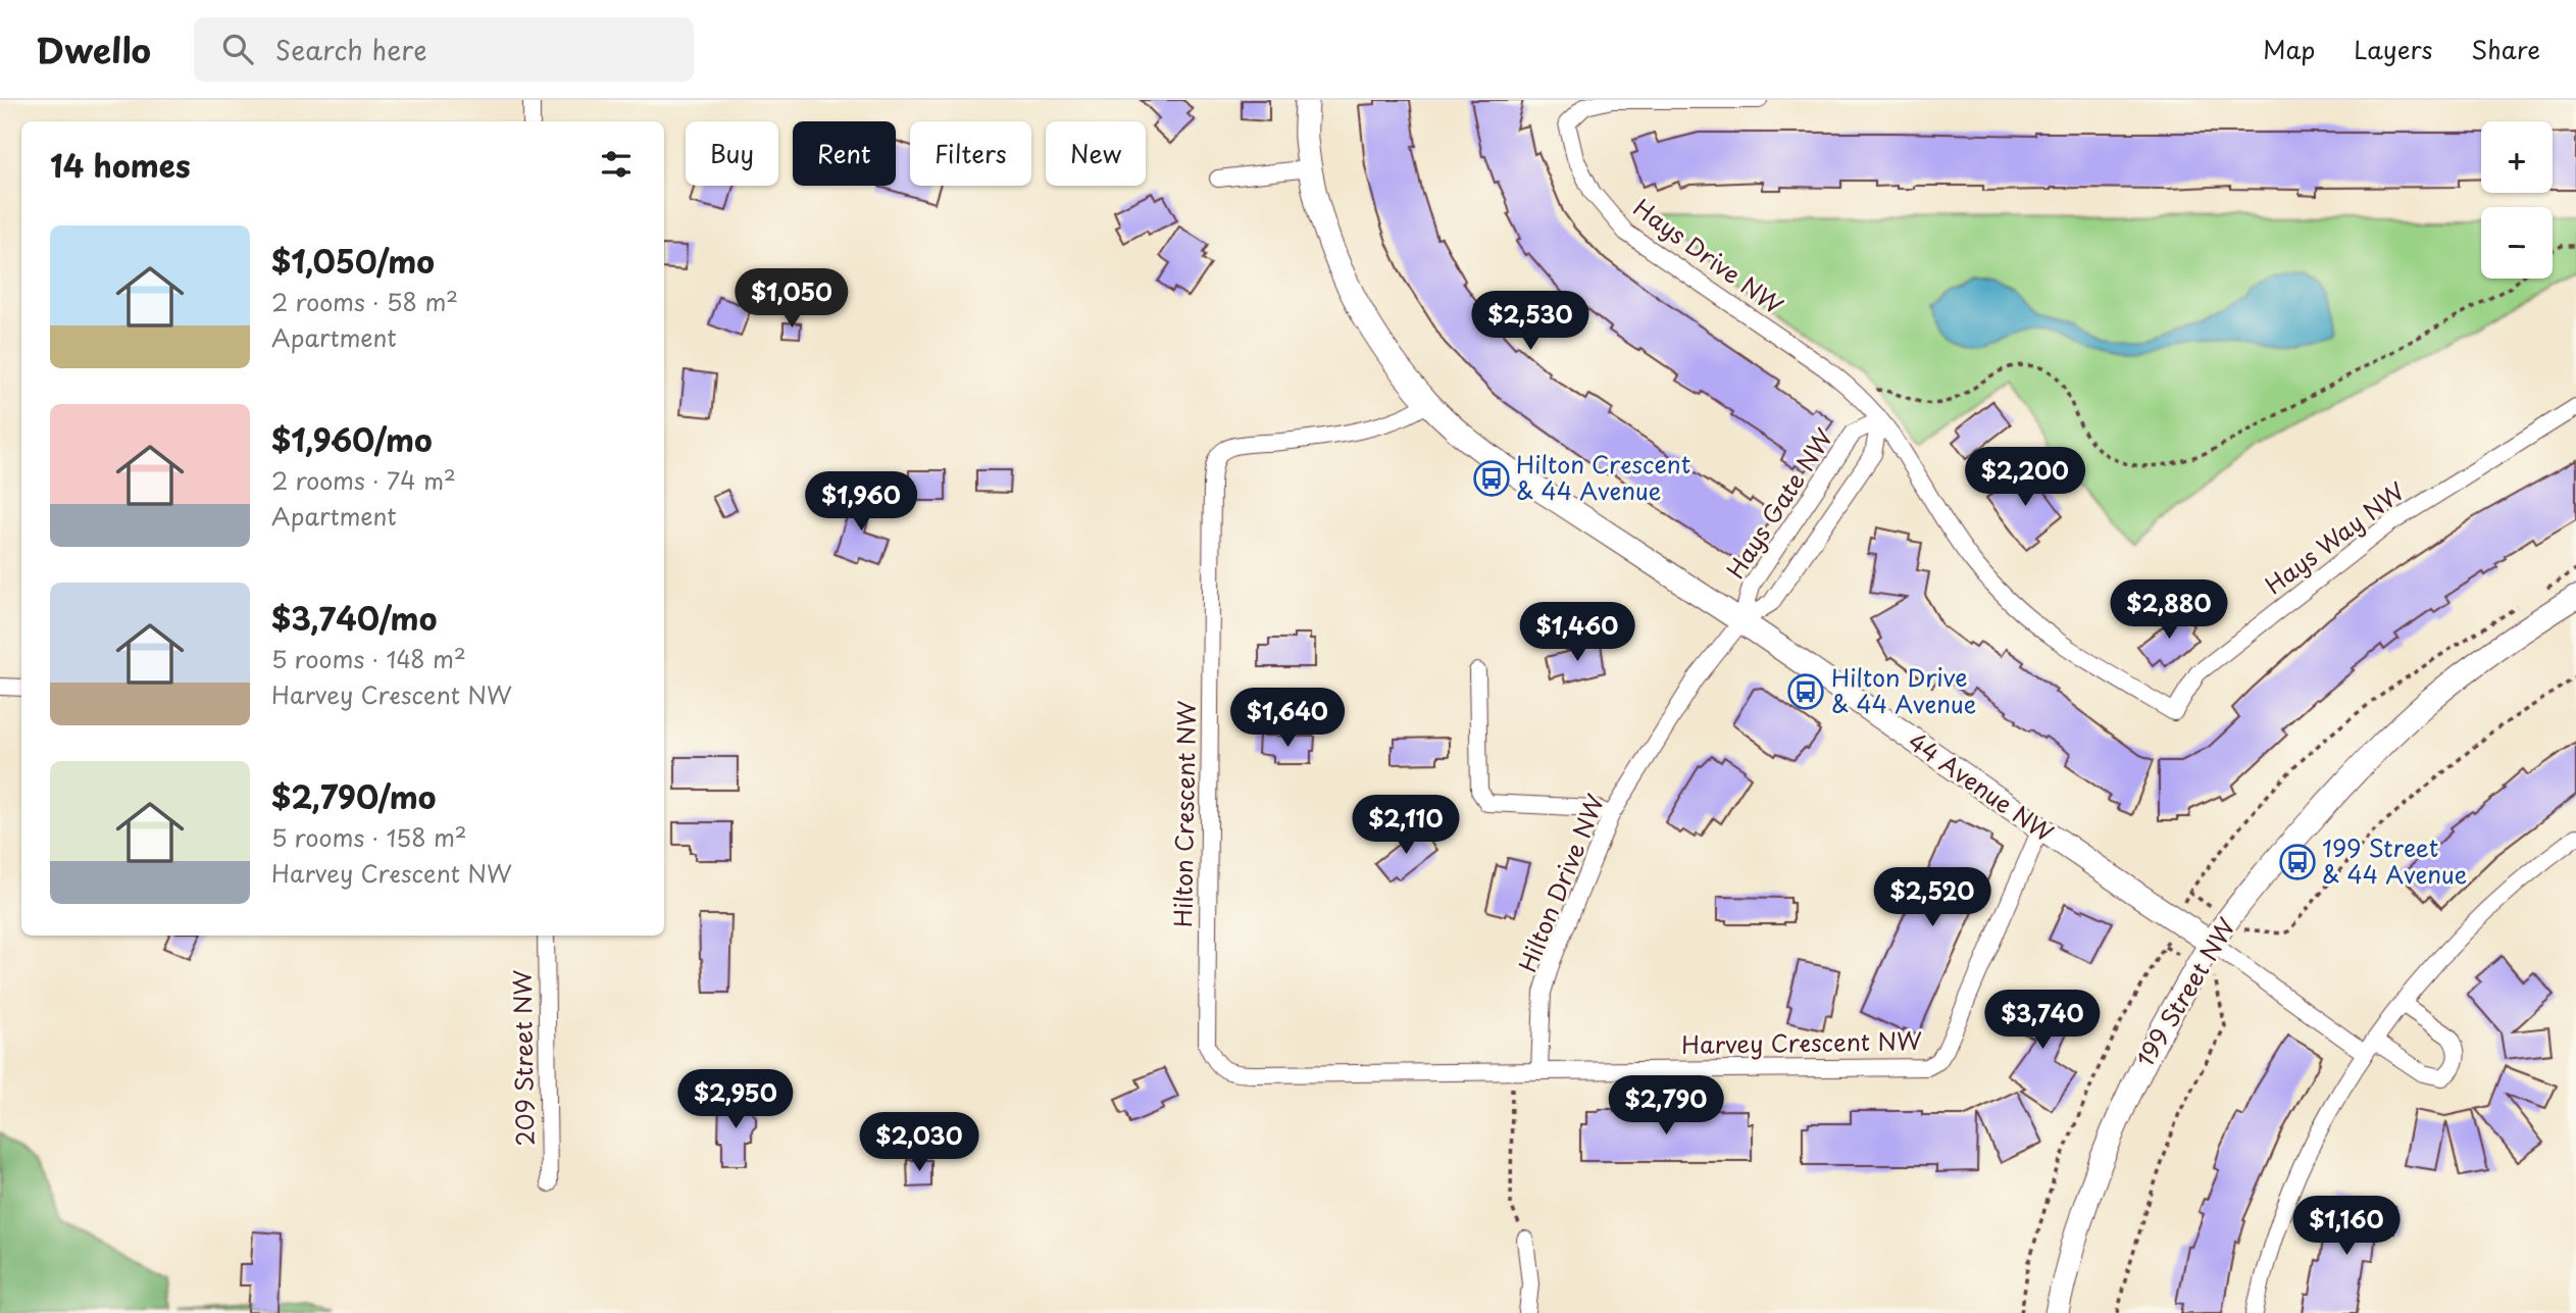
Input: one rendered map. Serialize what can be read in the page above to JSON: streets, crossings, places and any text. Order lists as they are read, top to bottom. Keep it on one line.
{"streets":{"street":["Hays Drive NW","Hays Gate NW","Hays Way NW","44 Avenue NW","Hilton Crescent NW","Hilton Drive NW","199 Street NW","Harvey Crescent NW","209 Street NW"]},"crossings":[["Hays Drive NW","Hays Gate NW"],["Hays Drive NW","Hays Way NW"],["Hays Gate NW","Hays Way NW"],["Hays Gate NW","44 Avenue NW"],["Hays Gate NW","Hilton Drive NW"],["44 Avenue NW","Hilton Crescent NW"],["44 Avenue NW","Hilton Drive NW"],["44 Avenue NW","199 Street NW"],["44 Avenue NW","Harvey Crescent NW"],["Hilton Crescent NW","Hilton Drive NW"],["Hilton Crescent NW","Harvey Crescent NW"],["Hilton Drive NW","Harvey Crescent NW"]],"places":{"bus stop":["Hilton Crescent & 44 Avenue","Hilton Drive & 44 Avenue","199 Street & 44 Avenue"]},"page":{"header":"Dwello","search":"Search here","nav":["Map","Layers","Share"],"map_buttons":["+","−"],"chip":["Buy","Rent","Filters","New"],"heading":"14 homes","list":[{"name":"$1,050/mo","note":"2 rooms · 58 m² · Apartment"},{"name":"$1,960/mo","note":"2 rooms · 74 m² · Apartment"},{"name":"$3,740/mo","note":"5 rooms · 148 m² · Harvey Crescent NW"},{"name":"$2,790/mo","note":"5 rooms · 158 m² · Harvey Crescent NW"}],"price":["$1,050","$2,530","$2,200","$1,960","$2,880","$1,460","$1,640","$2,110","$2,520","$3,740","$2,950","$2,790","$2,030","$1,160"]}}
